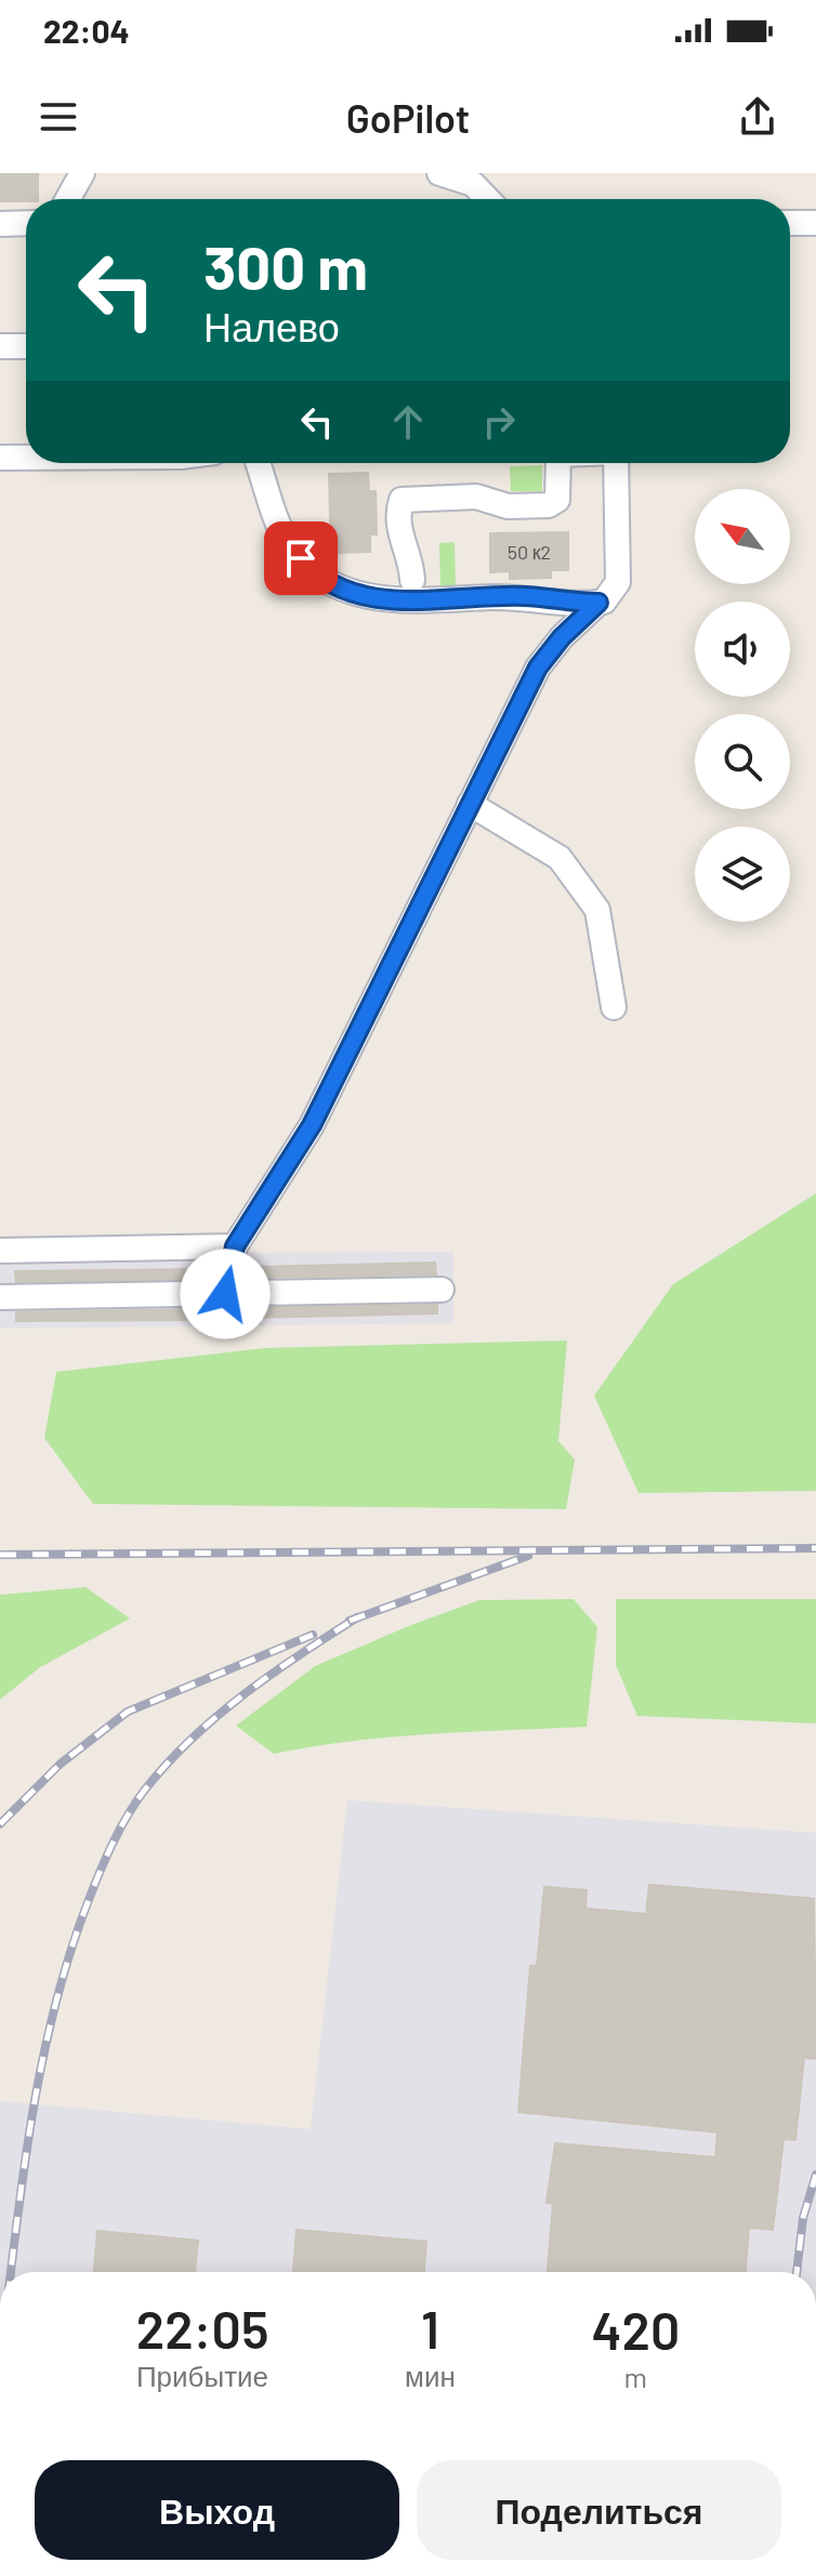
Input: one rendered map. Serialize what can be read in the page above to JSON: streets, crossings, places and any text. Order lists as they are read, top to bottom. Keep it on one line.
{"house_numbers":["50 к2"],"north":"top left","page":{"status":"22:04","header":"GoPilot","turn":["300 m","Налево"],"eta":["22:05","Прибытие","1","мин","420","m"],"buttons":["Выход","Поделиться"]}}
